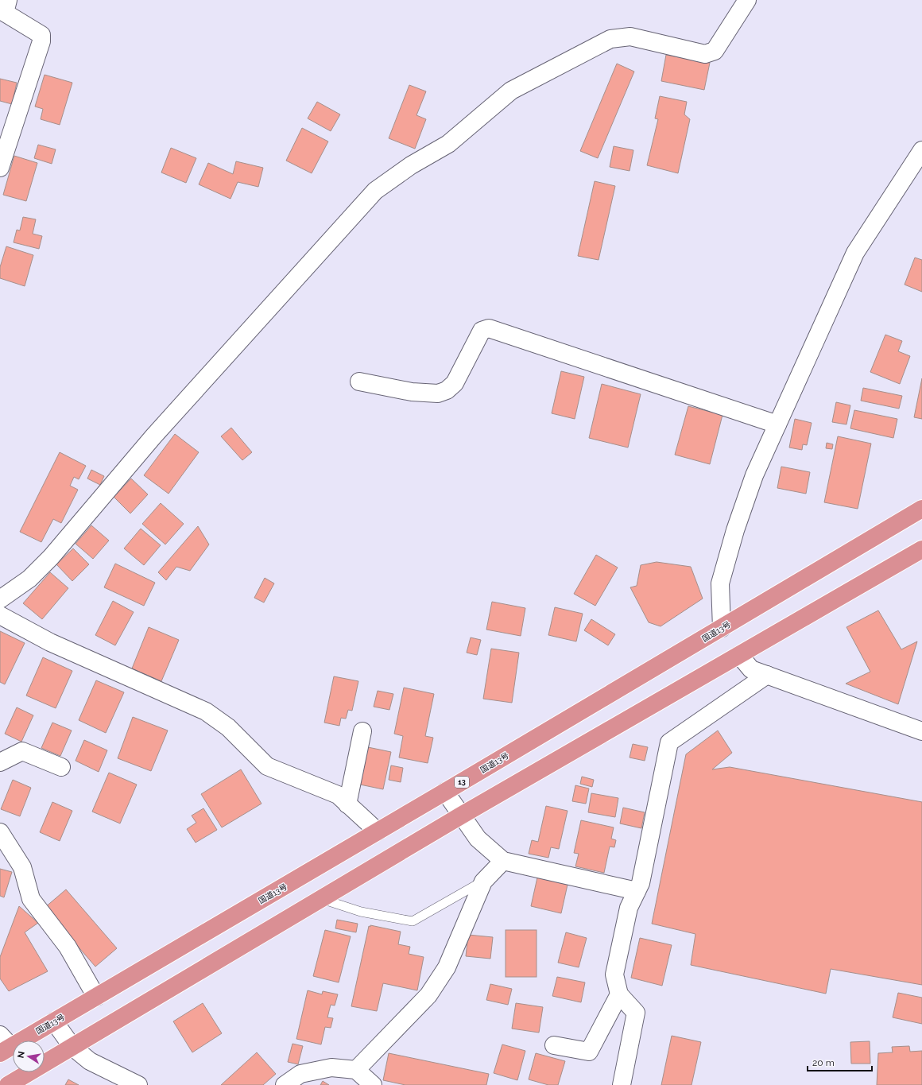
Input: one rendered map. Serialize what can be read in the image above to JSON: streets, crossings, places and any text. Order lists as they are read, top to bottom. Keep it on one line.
{"streets":{"highway":["国道13号","13"]},"scale_bar":"20 m","north":"left"}
